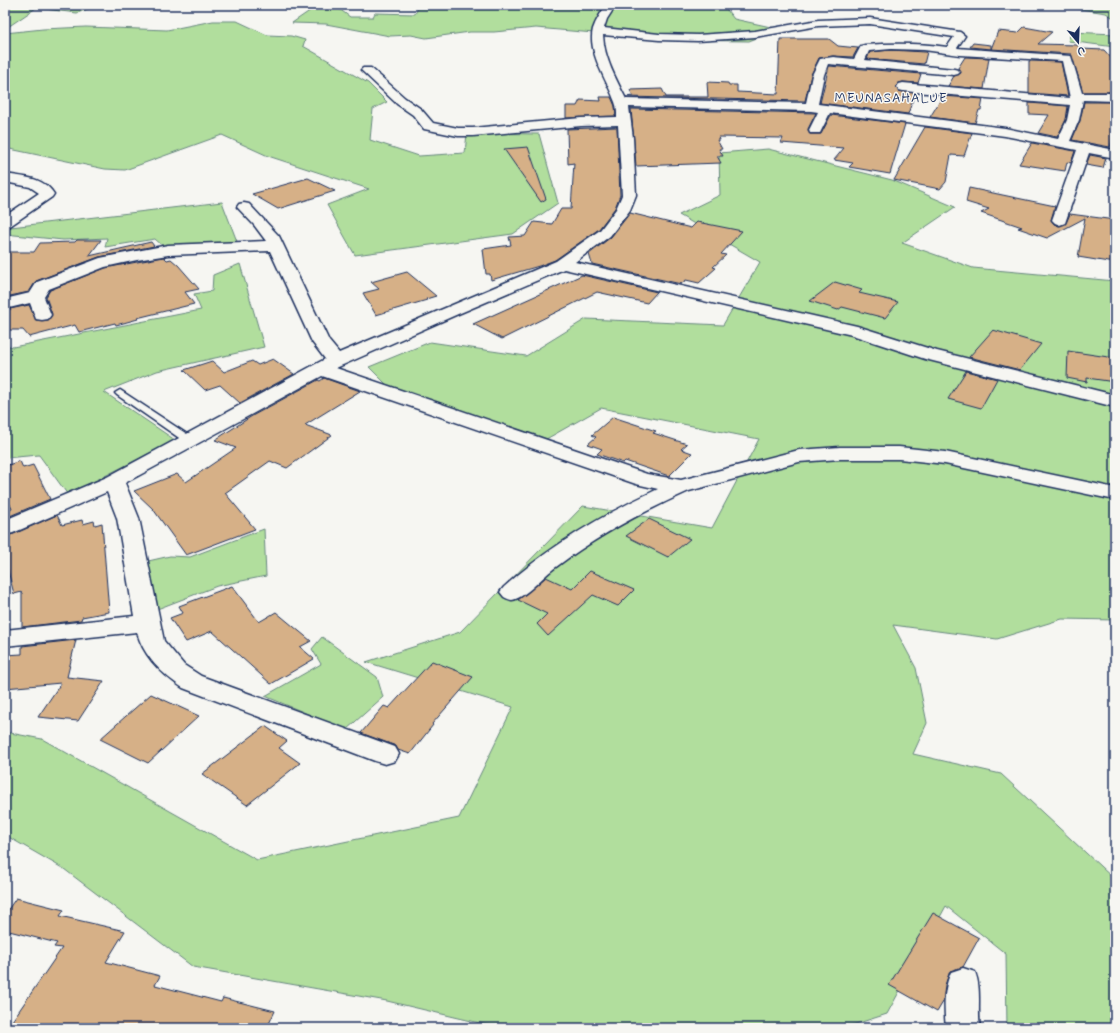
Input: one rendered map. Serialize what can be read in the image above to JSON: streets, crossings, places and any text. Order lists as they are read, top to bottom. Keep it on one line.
{"districts":["MEUNASAHALUE"],"north":"bottom"}
